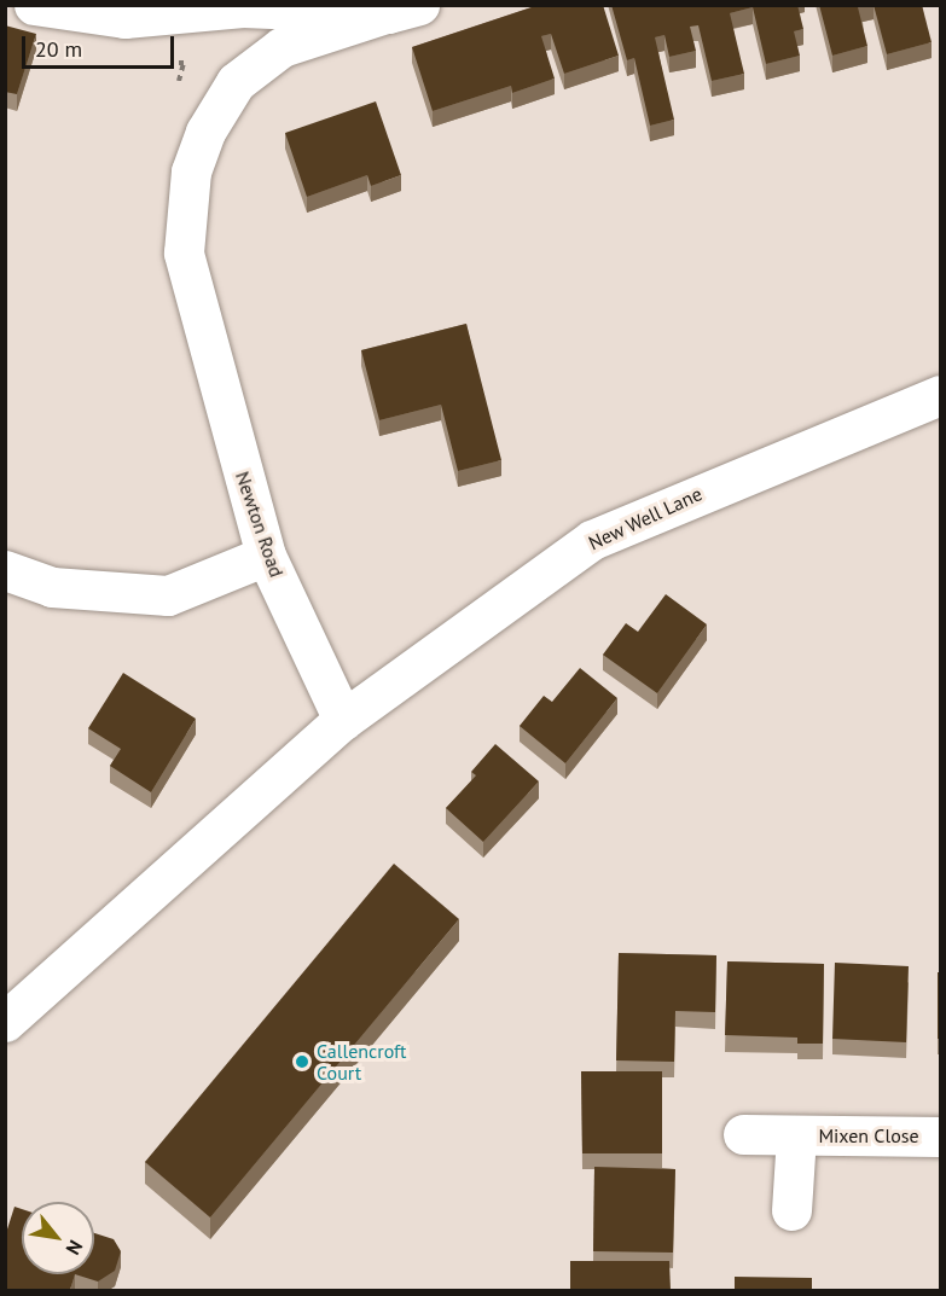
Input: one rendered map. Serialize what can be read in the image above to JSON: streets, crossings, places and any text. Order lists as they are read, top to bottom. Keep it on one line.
{"streets":{"street":["New Well Lane","Newton Road","Mixen Close"]},"crossings":[["New Well Lane","Newton Road"]],"places":["Callencroft Court"],"scale_bar":"20 m","north":"bottom right"}
